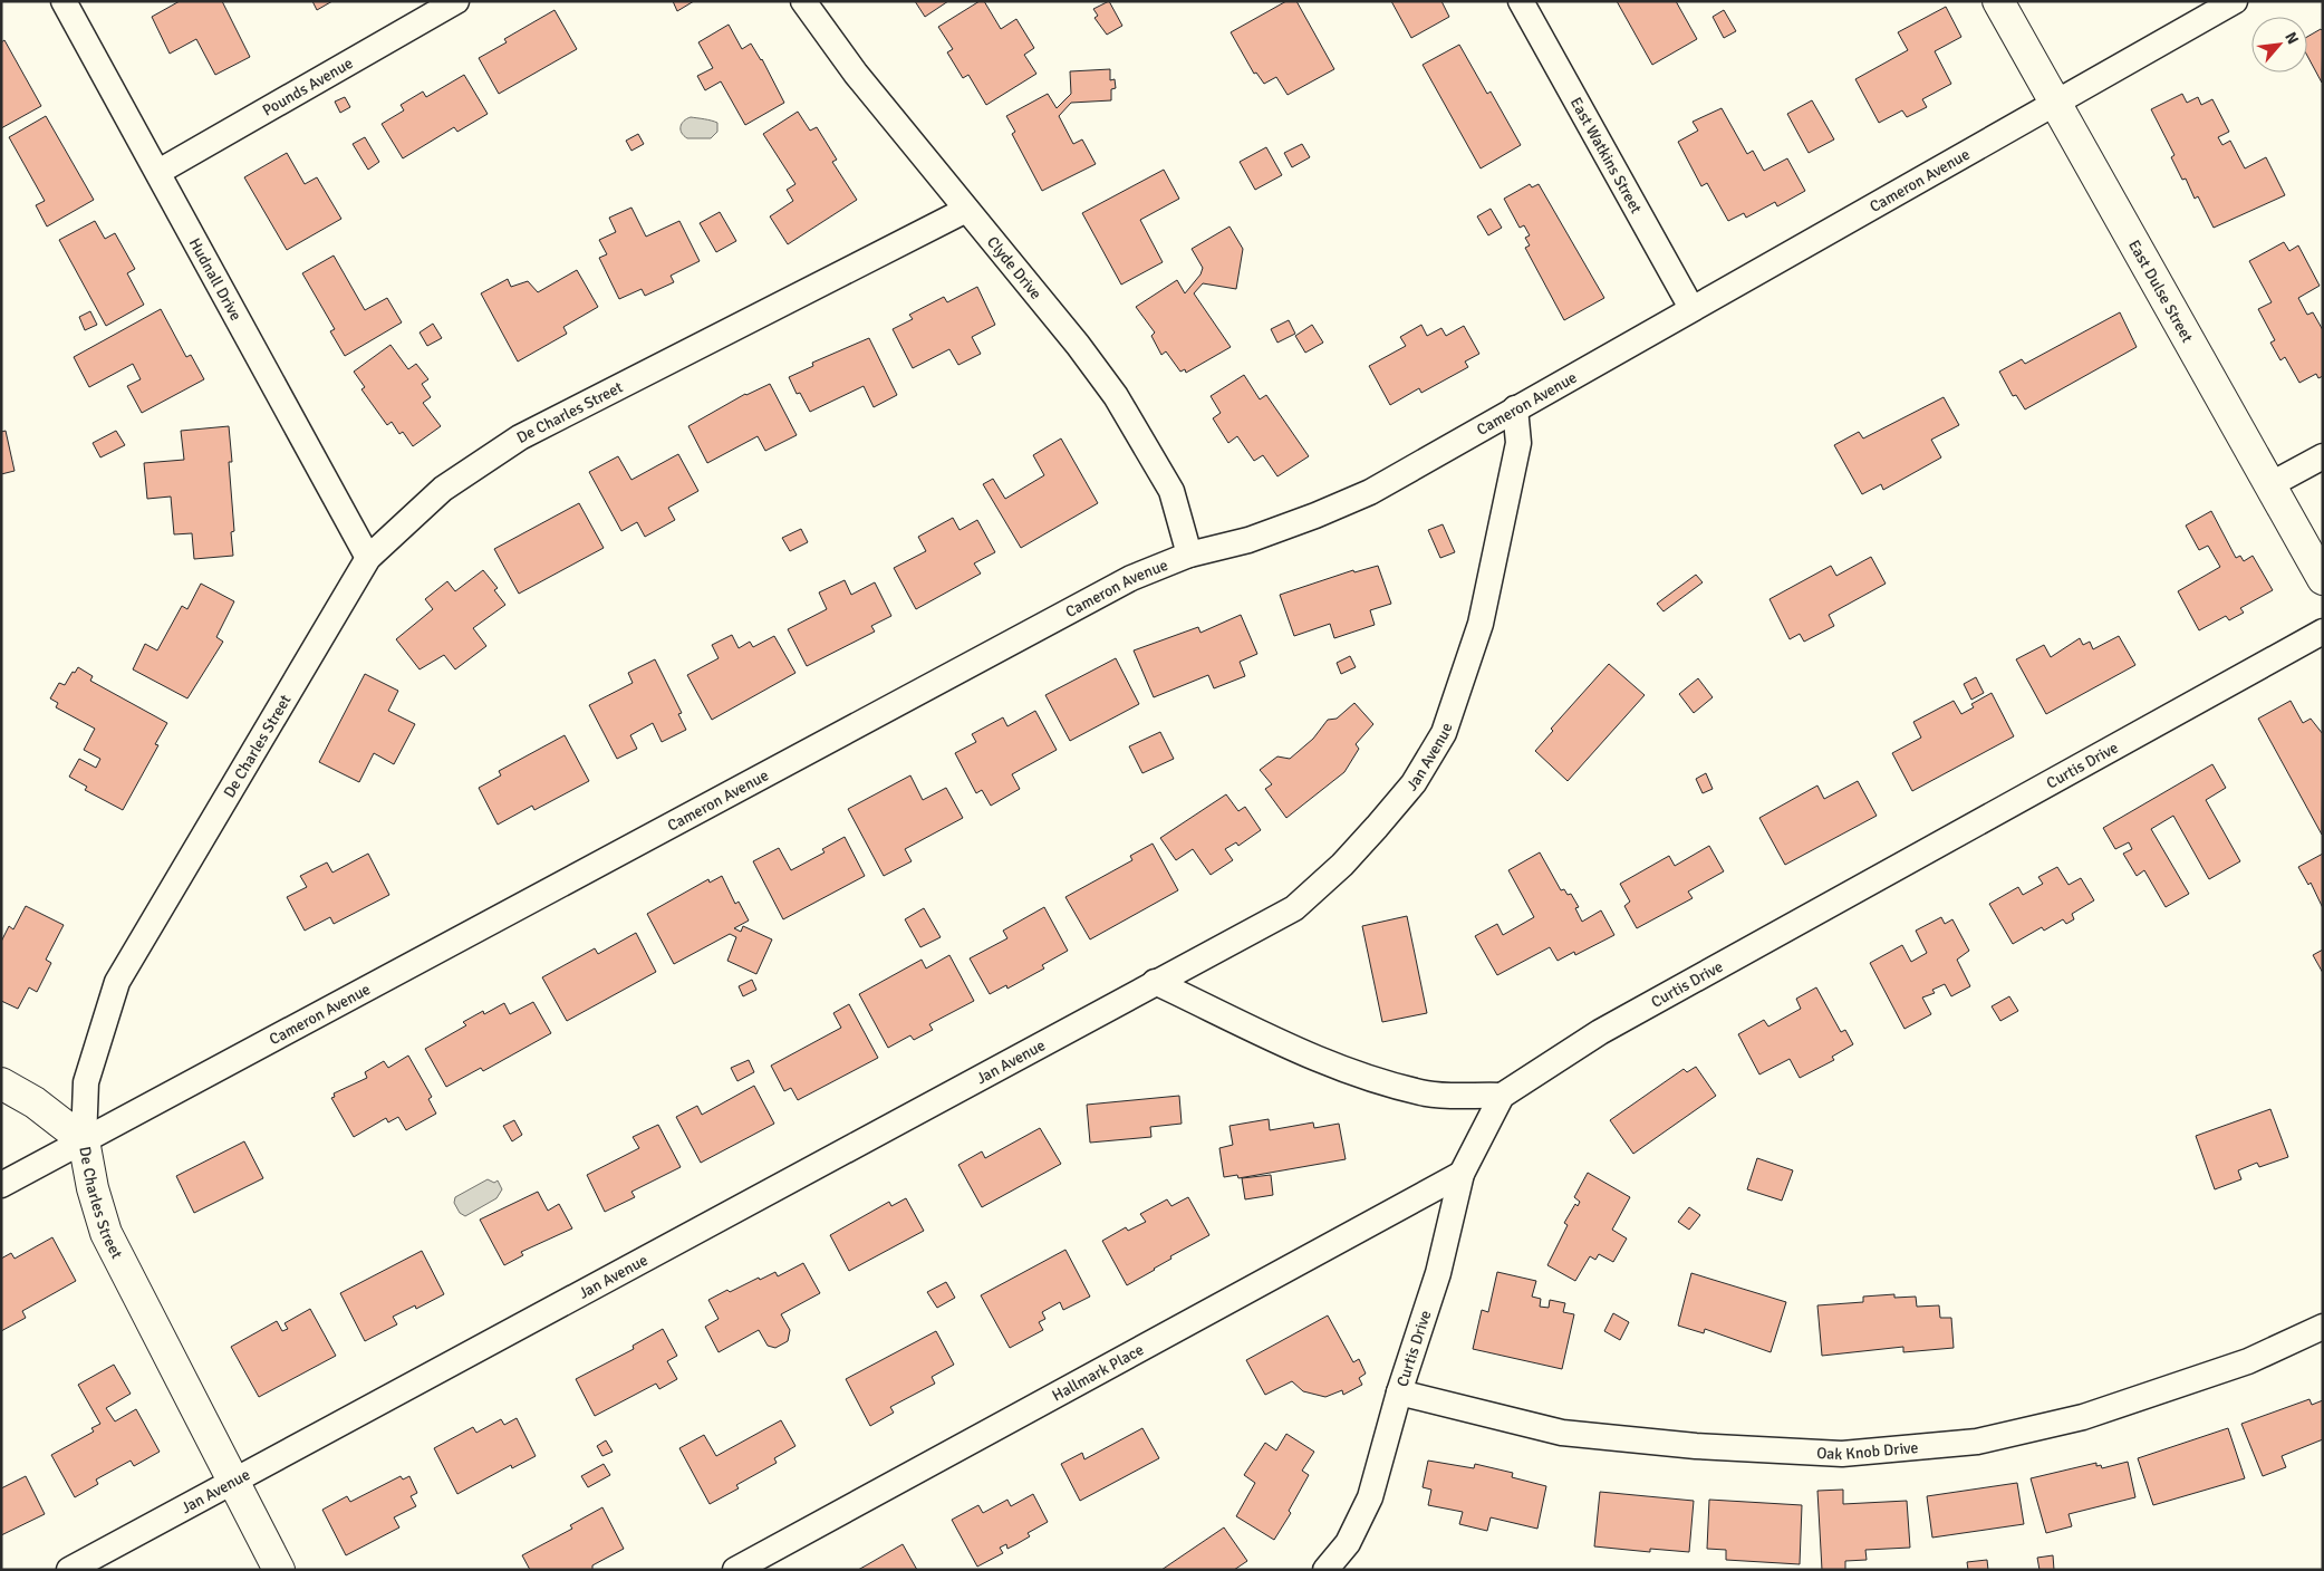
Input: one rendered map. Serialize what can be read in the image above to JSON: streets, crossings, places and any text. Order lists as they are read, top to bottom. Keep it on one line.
{"streets":{"street":["Pounds Avenue","East Watkins Street","Cameron Avenue","Clyde Drive","Hudnall Drive","East Dulse Street","De Charles Street","Jan Avenue","Curtis Drive","Hallmark Place","Oak Knob Drive"]},"crossings":[["Pounds Avenue","Hudnall Drive"],["East Watkins Street","Cameron Avenue"],["Cameron Avenue","Clyde Drive"],["Cameron Avenue","East Dulse Street"],["Cameron Avenue","De Charles Street"],["Cameron Avenue","Jan Avenue"],["Clyde Drive","De Charles Street"],["Hudnall Drive","De Charles Street"],["De Charles Street","Jan Avenue"],["Curtis Drive","Hallmark Place"],["Curtis Drive","Oak Knob Drive"]],"north":"top right"}
